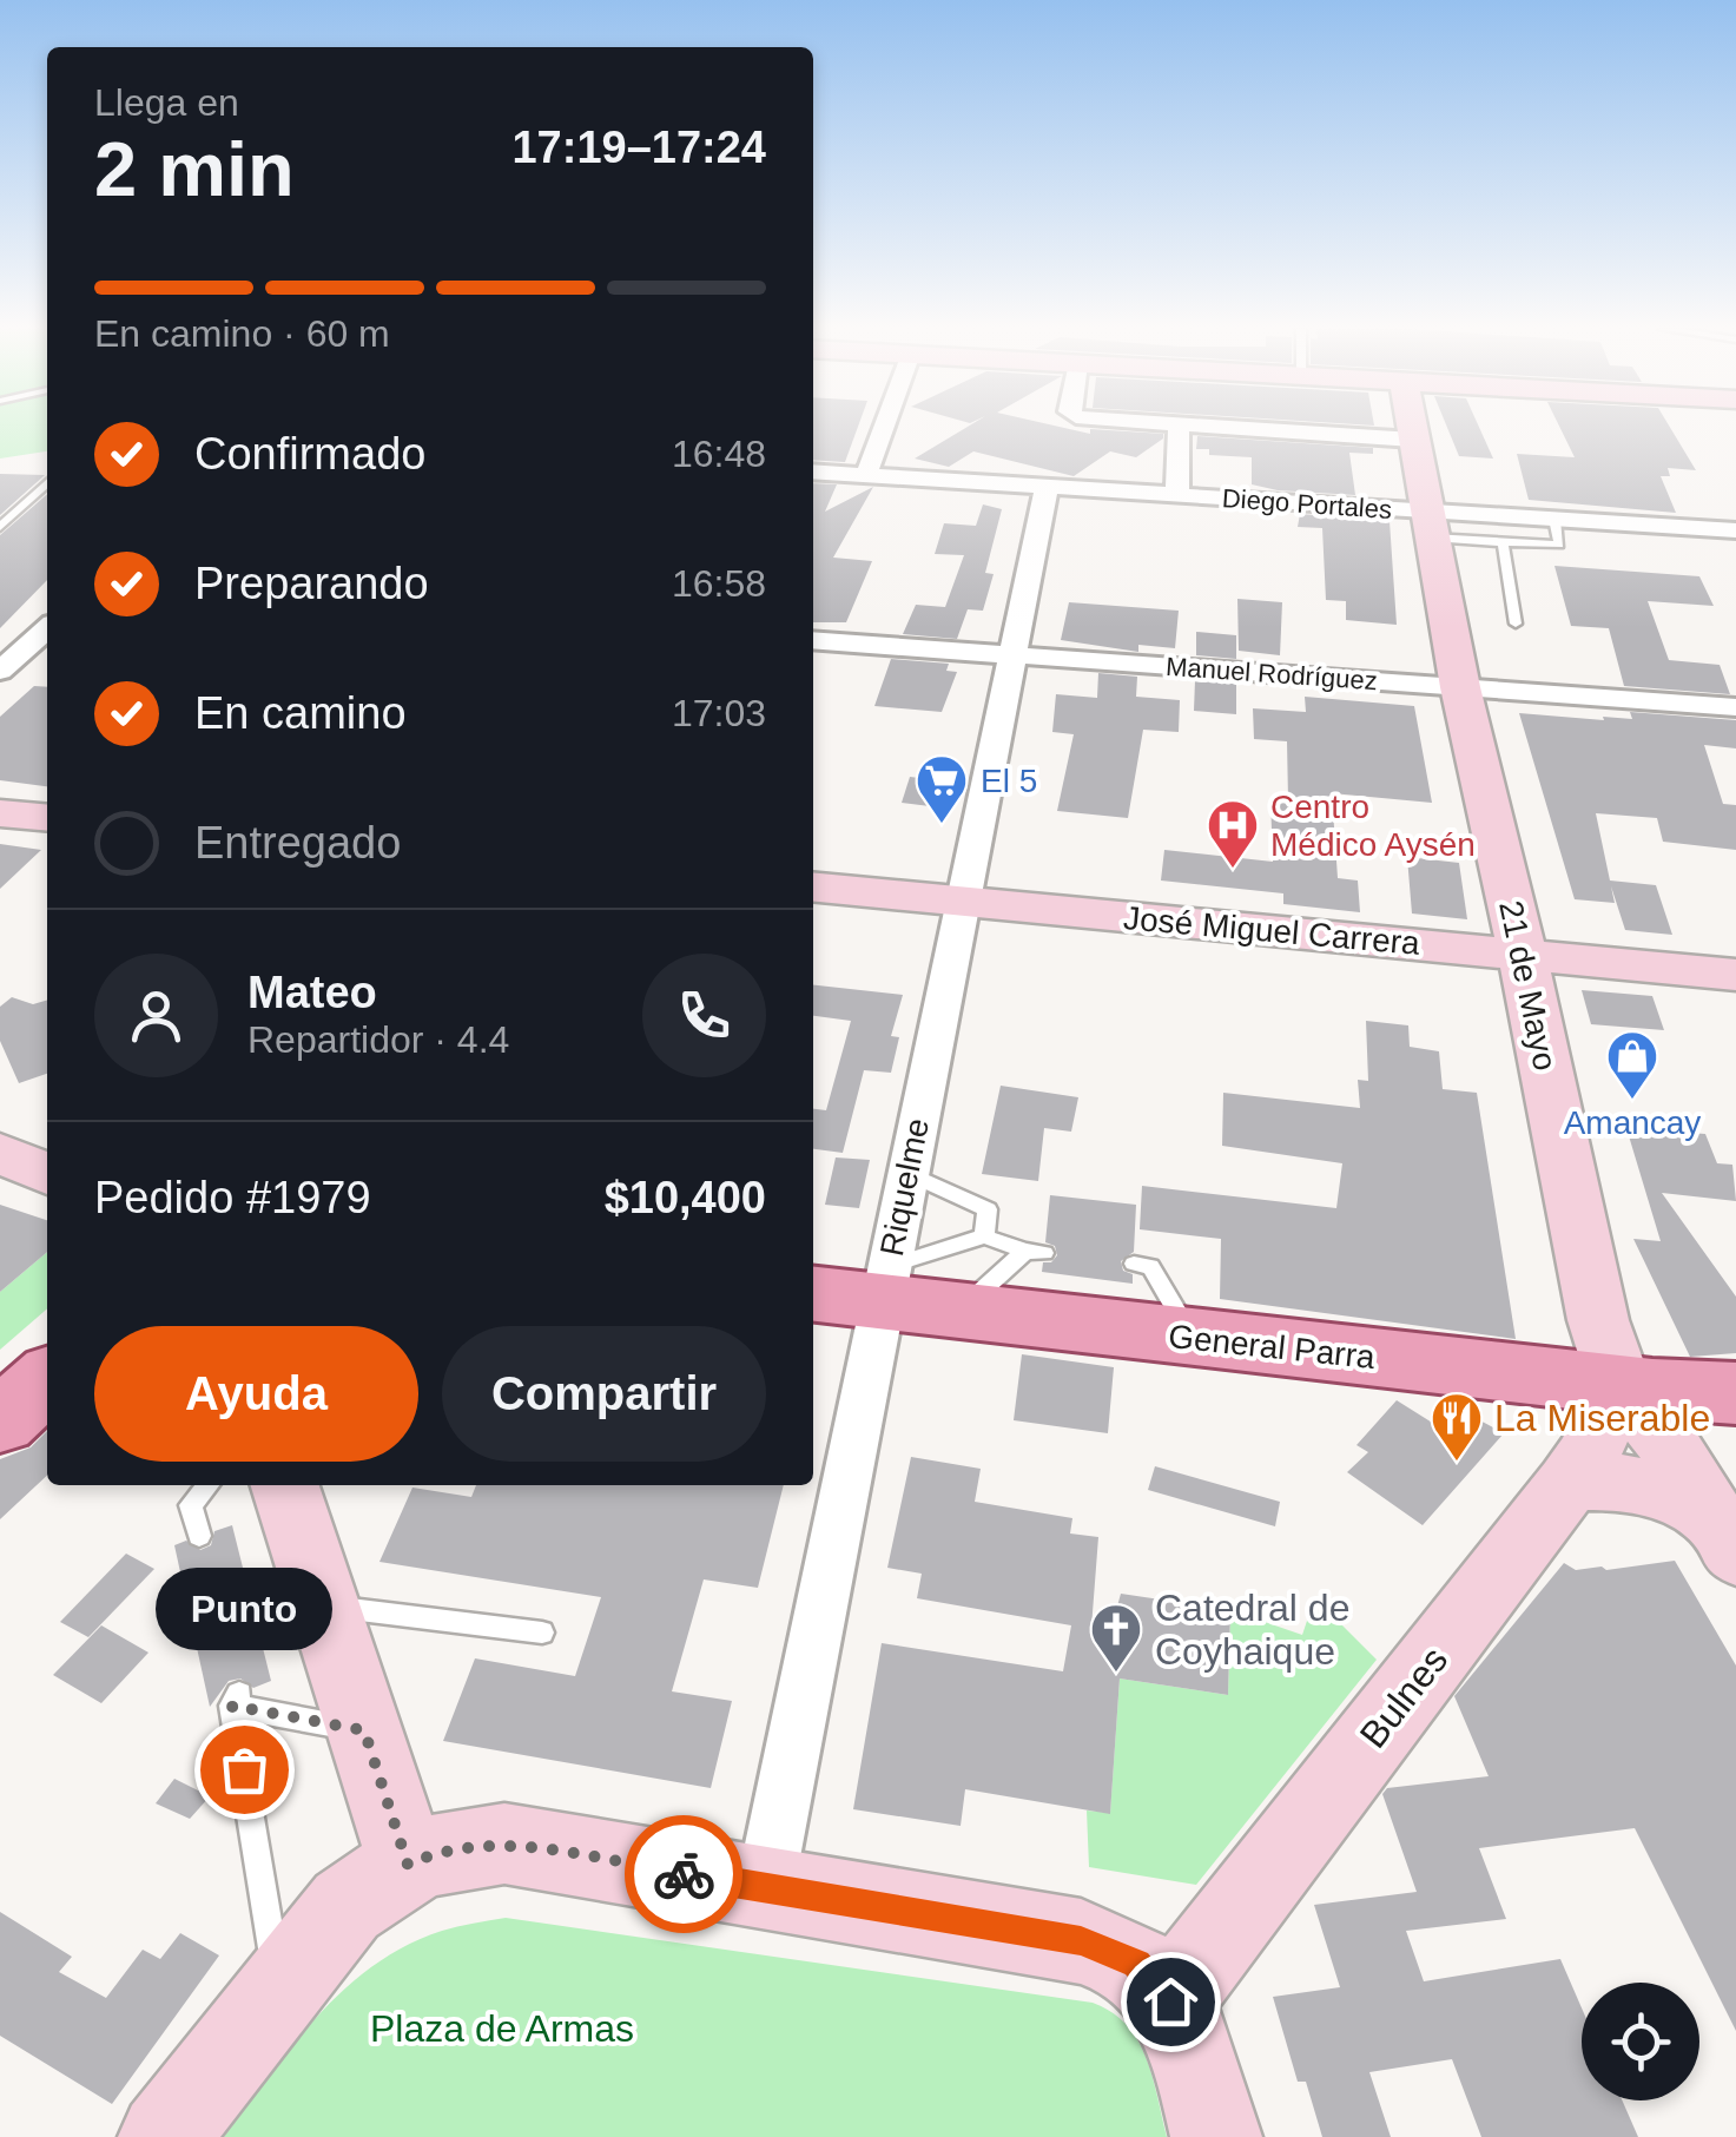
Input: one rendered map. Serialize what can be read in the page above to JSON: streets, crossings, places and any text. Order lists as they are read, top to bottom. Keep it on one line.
{"streets":{"main road":["General Parra"],"street":["Diego Portales","Manuel Rodríguez","José Miguel Carrera","21 de Mayo","Riquelme","Bulnes"]},"crossings":[["Diego Portales","21 de Mayo"],["Diego Portales","Riquelme"],["Manuel Rodríguez","21 de Mayo"],["Manuel Rodríguez","Riquelme"],["José Miguel Carrera","21 de Mayo"],["José Miguel Carrera","Riquelme"],["21 de Mayo","General Parra"],["21 de Mayo","Bulnes"],["Riquelme","General Parra"],["General Parra","Bulnes"]],"parks":["Plaza de Armas"],"places":{"supermarket":["El 5"],"hospital":["Centro Médico Aysén"],"shop":["Amancay"],"restaurant":["La Miserable"],"church":["Catedral de Coyhaique"],"other":["Punto"]},"page":{"heading":["2 min","Llega en","17:19–17:24"],"panel":["Mateo","Repartidor · 4.4","Pedido #1979","$10,400"],"bar":"En camino · 60 m","list":[["Confirmado","16:48"],["Preparando","16:58"],["En camino","17:03"],"Entregado"],"buttons":["Ayuda","Compartir"],"bubble":"Punto"}}
